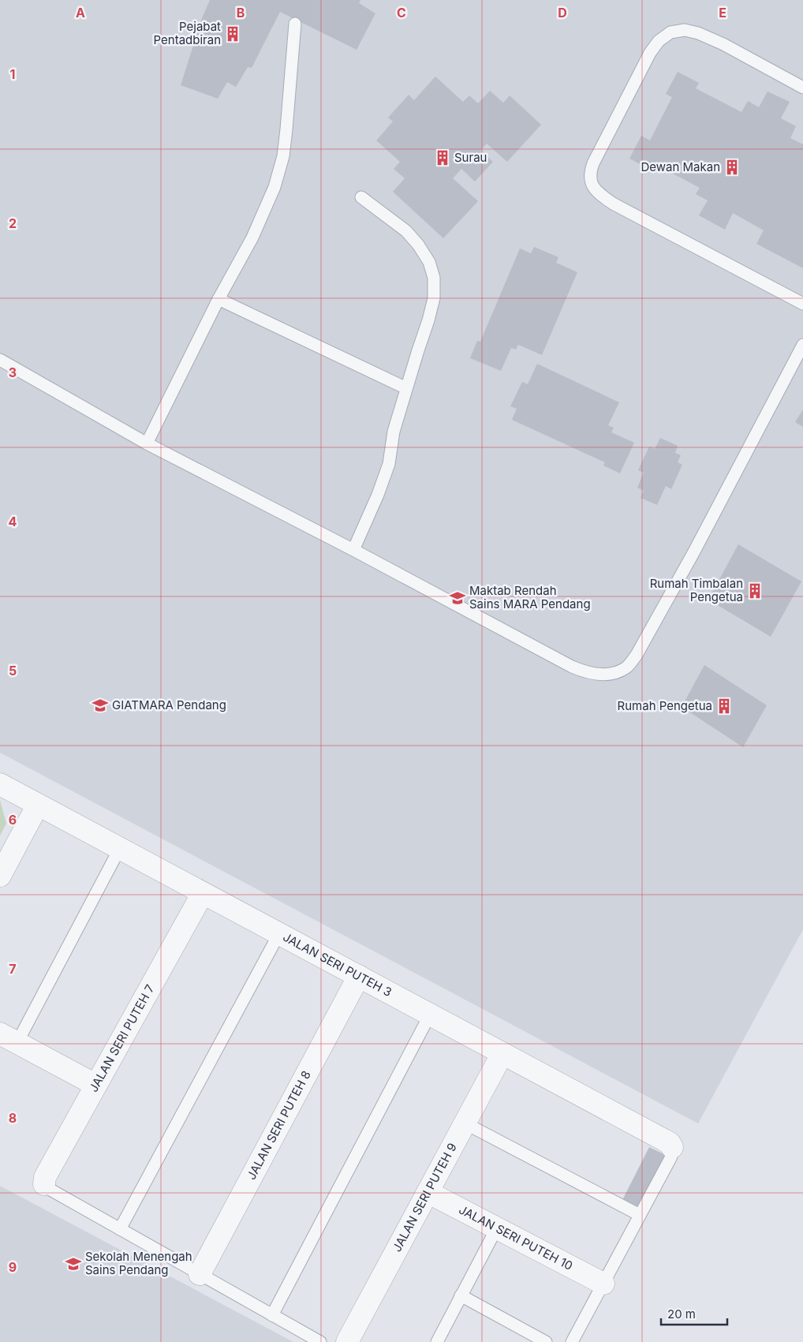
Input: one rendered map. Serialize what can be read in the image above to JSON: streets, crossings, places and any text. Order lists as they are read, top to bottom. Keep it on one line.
{"streets":{"street":["JALAN SERI PUTEH 3","JALAN SERI PUTEH 7","JALAN SERI PUTEH 8","JALAN SERI PUTEH 9","JALAN SERI PUTEH 10"]},"crossings":[["JALAN SERI PUTEH 3","JALAN SERI PUTEH 7"],["JALAN SERI PUTEH 3","JALAN SERI PUTEH 8"],["JALAN SERI PUTEH 3","JALAN SERI PUTEH 9"],["JALAN SERI PUTEH 9","JALAN SERI PUTEH 10"]],"places":{"building":["Pejabat Pentadbiran","Surau","Dewan Makan","Rumah Timbalan Pengetua","Rumah Pengetua"],"school or university":["Maktab Rendah Sains MARA Pendang","GIATMARA Pendang","Sekolah Menengah Sains Pendang"]},"scale_bar":"20 m","grid":{"columns":["A","B","C","D","E"],"rows":["1","2","3","4","5","6","7","8","9"]}}
